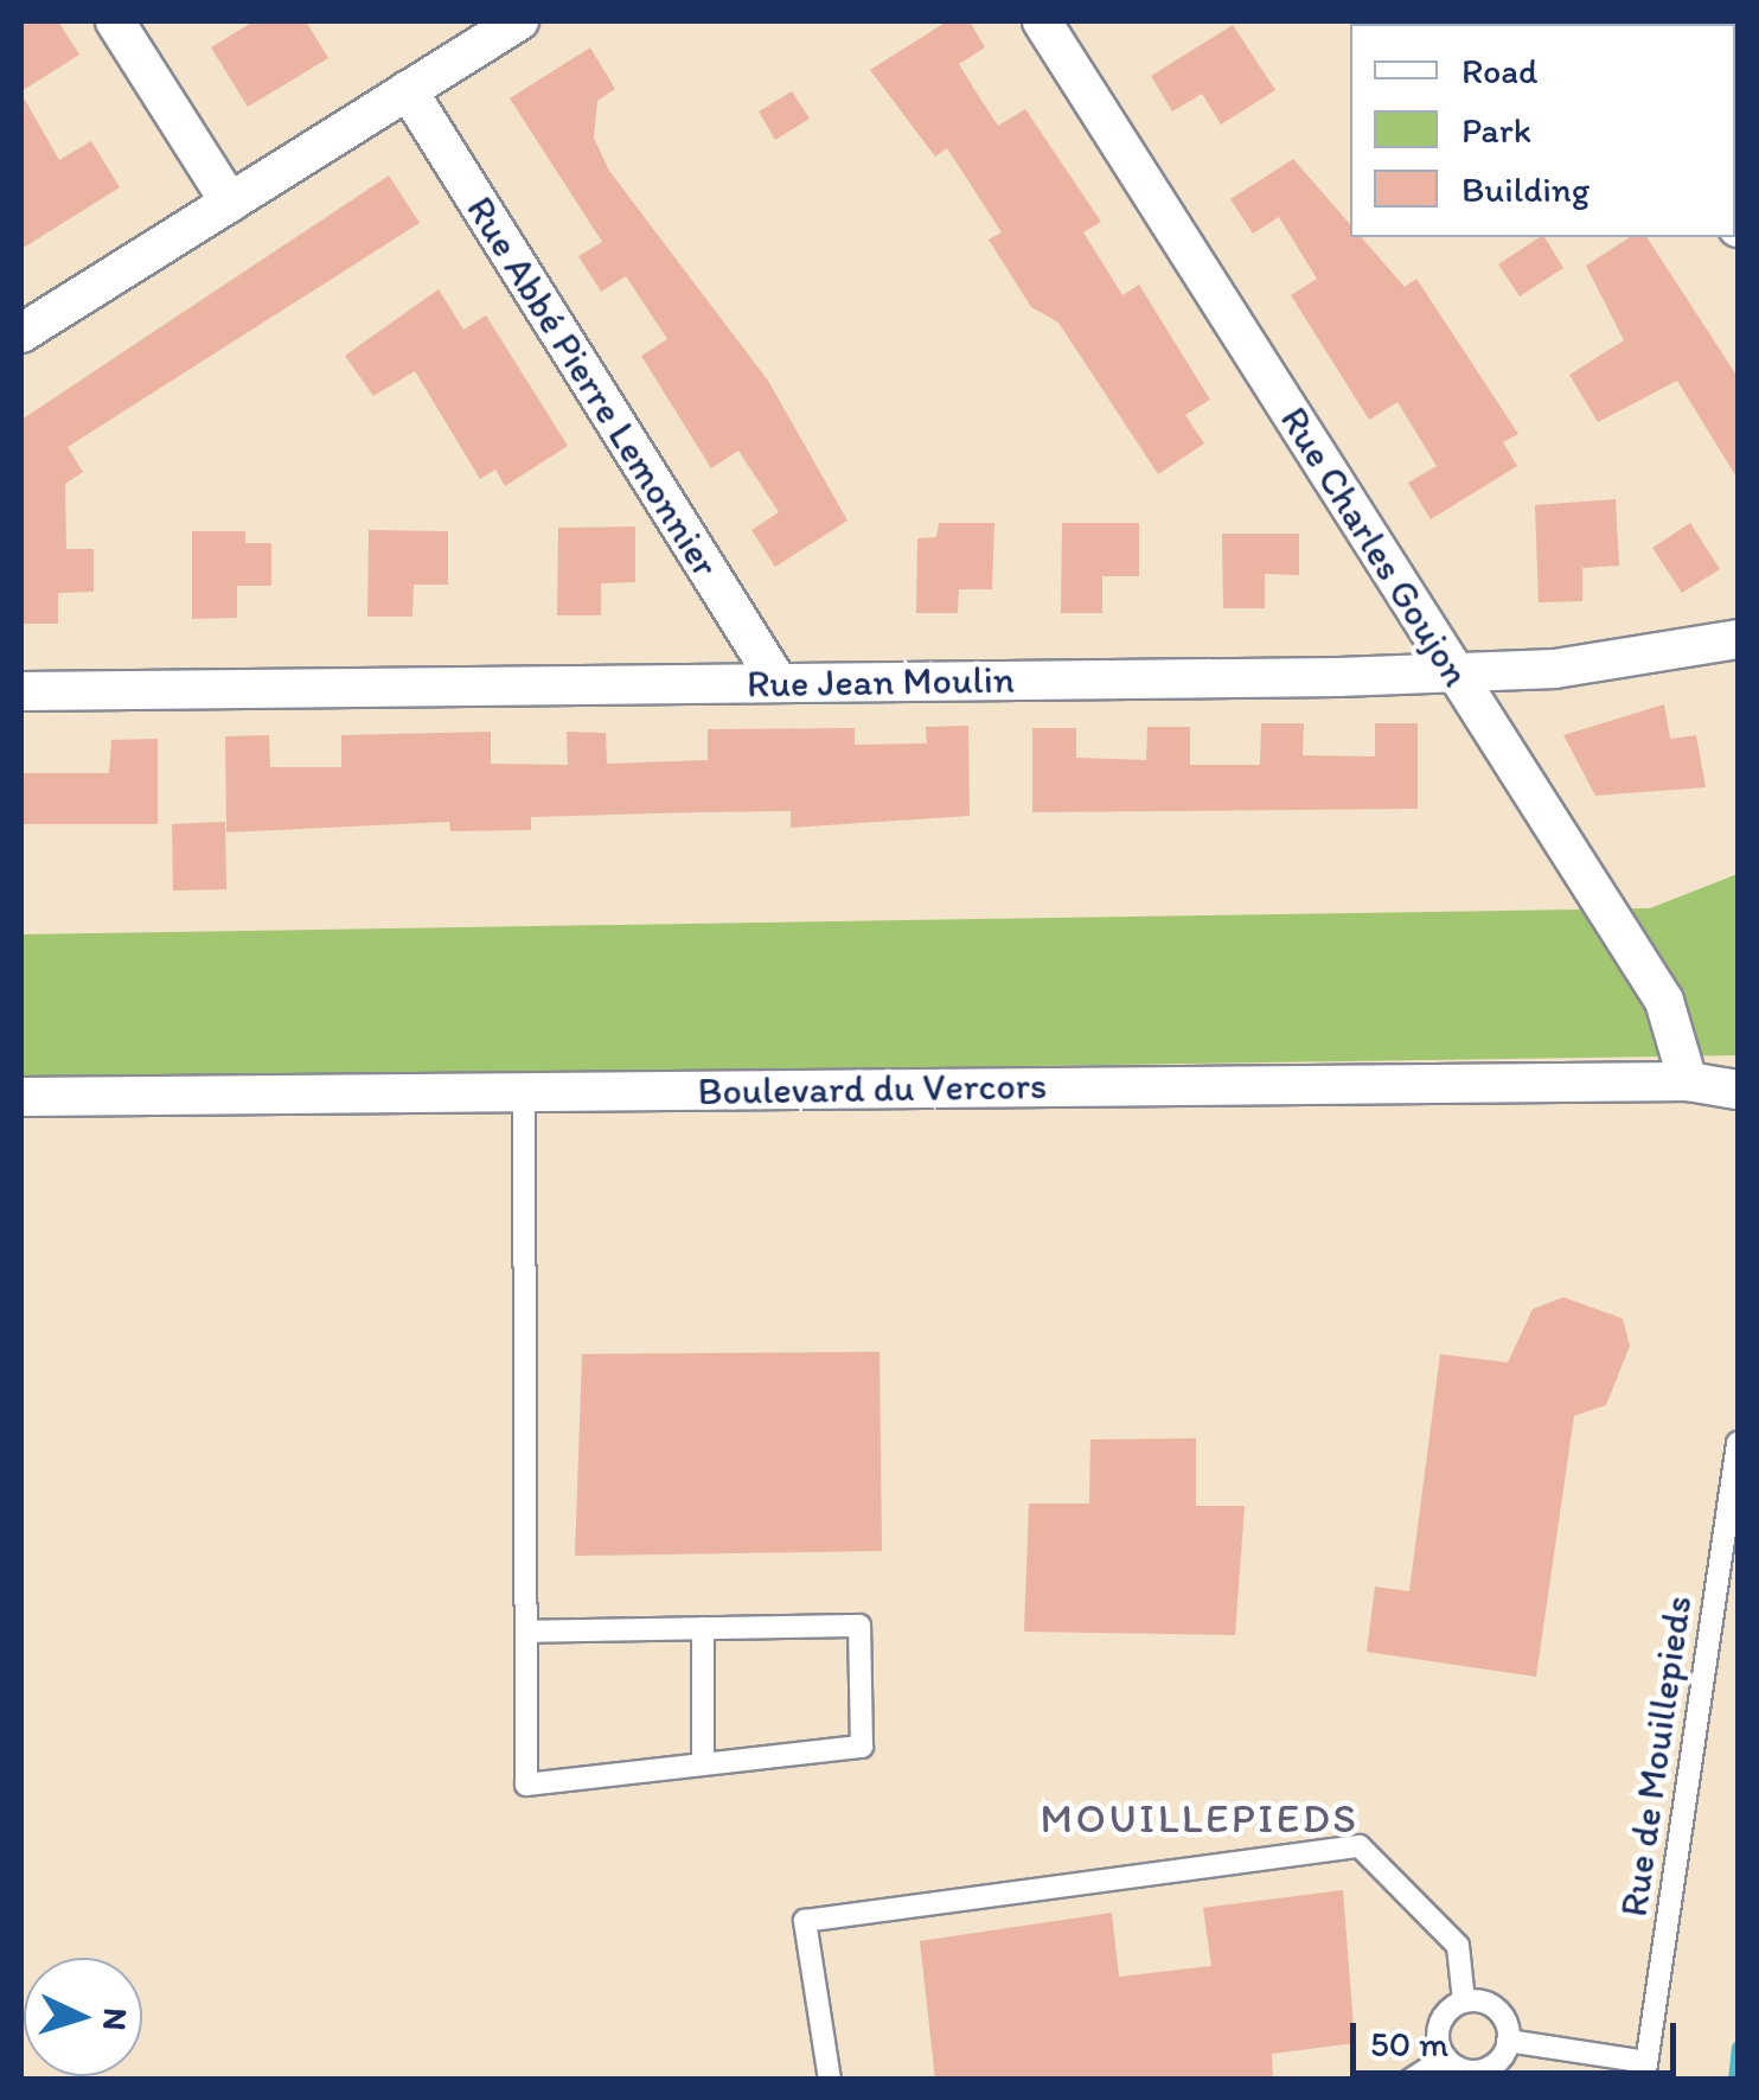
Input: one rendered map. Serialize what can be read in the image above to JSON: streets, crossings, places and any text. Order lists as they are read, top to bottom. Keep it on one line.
{"streets":{"street":["Rue Abbé Pierre Lemonnier","Rue Charles Goujon","Rue Jean Moulin","Boulevard du Vercors"],"lane":["Rue de Mouillepieds"]},"crossings":[["Rue Abbé Pierre Lemonnier","Rue Jean Moulin"],["Rue Charles Goujon","Rue Jean Moulin"],["Rue Charles Goujon","Boulevard du Vercors"]],"districts":["MOUILLEPIEDS"],"legend":["Road","Park","Building"],"scale_bar":"50 m","north":"right"}
